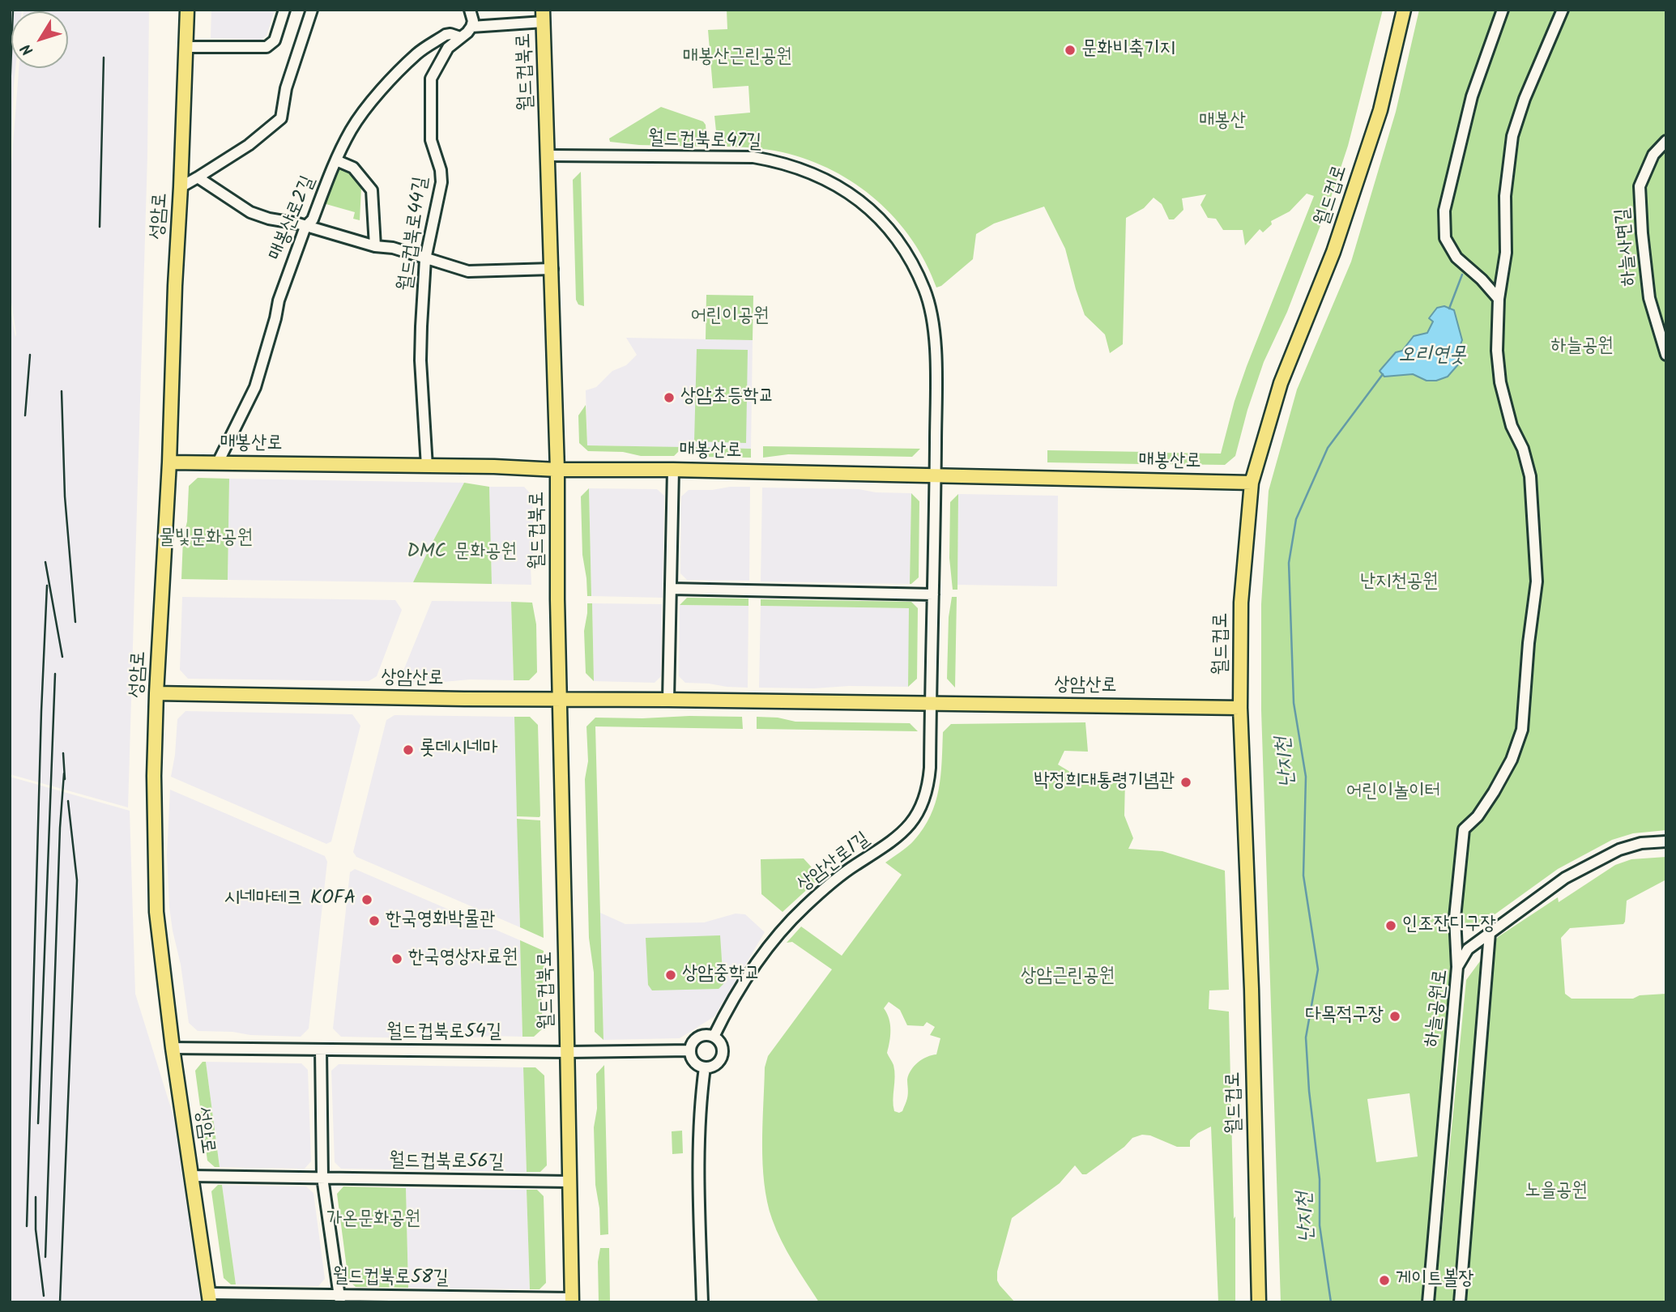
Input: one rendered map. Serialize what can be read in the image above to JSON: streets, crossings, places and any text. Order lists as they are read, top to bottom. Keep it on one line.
{"streets":{"main road":["월드컵북로","월드컵로","성암로","매봉산로","상암산로"],"street":["월드컵북로47길","매봉산로2길","월드컵북로44길","하늘사면길","상암산로1길","하늘공원로","월드컵북로54길","월드컵북로56길","월드컵북로58길"]},"crossings":[["월드컵북로","월드컵북로47길"],["월드컵북로","매봉산로"],["월드컵북로","상암산로"],["월드컵북로","상암산로1길"],["월드컵북로","월드컵북로54길"],["월드컵북로","월드컵북로56길"],["월드컵북로","월드컵북로58길"],["월드컵북로47길","매봉산로"],["월드컵로","매봉산로"],["월드컵로","상암산로"],["성암로","매봉산로"],["성암로","상암산로"],["성암로","월드컵북로54길"],["성암로","월드컵북로56길"],["성암로","월드컵북로58길"],["매봉산로2길","월드컵북로44길"],["매봉산로2길","매봉산로"],["월드컵북로44길","매봉산로"],["상암산로","상암산로1길"]],"water":["오리연못","난지천"],"parks":["매봉산근린공원","매봉산","어린이공원","하늘공원","물빛문화공원","DMC 문화공원","난지천공원","어린이놀이터","상암근린공원","노을공원","가온문화공원"],"places":["문화비축기지","상암초등학교","롯데시네마","박정희대통령기념관","시네마테크 KOFA","한국영화박물관","인조잔디구장","한국영상자료원","상암중학교","다목적구장","게이트볼장"],"north":"bottom left"}
